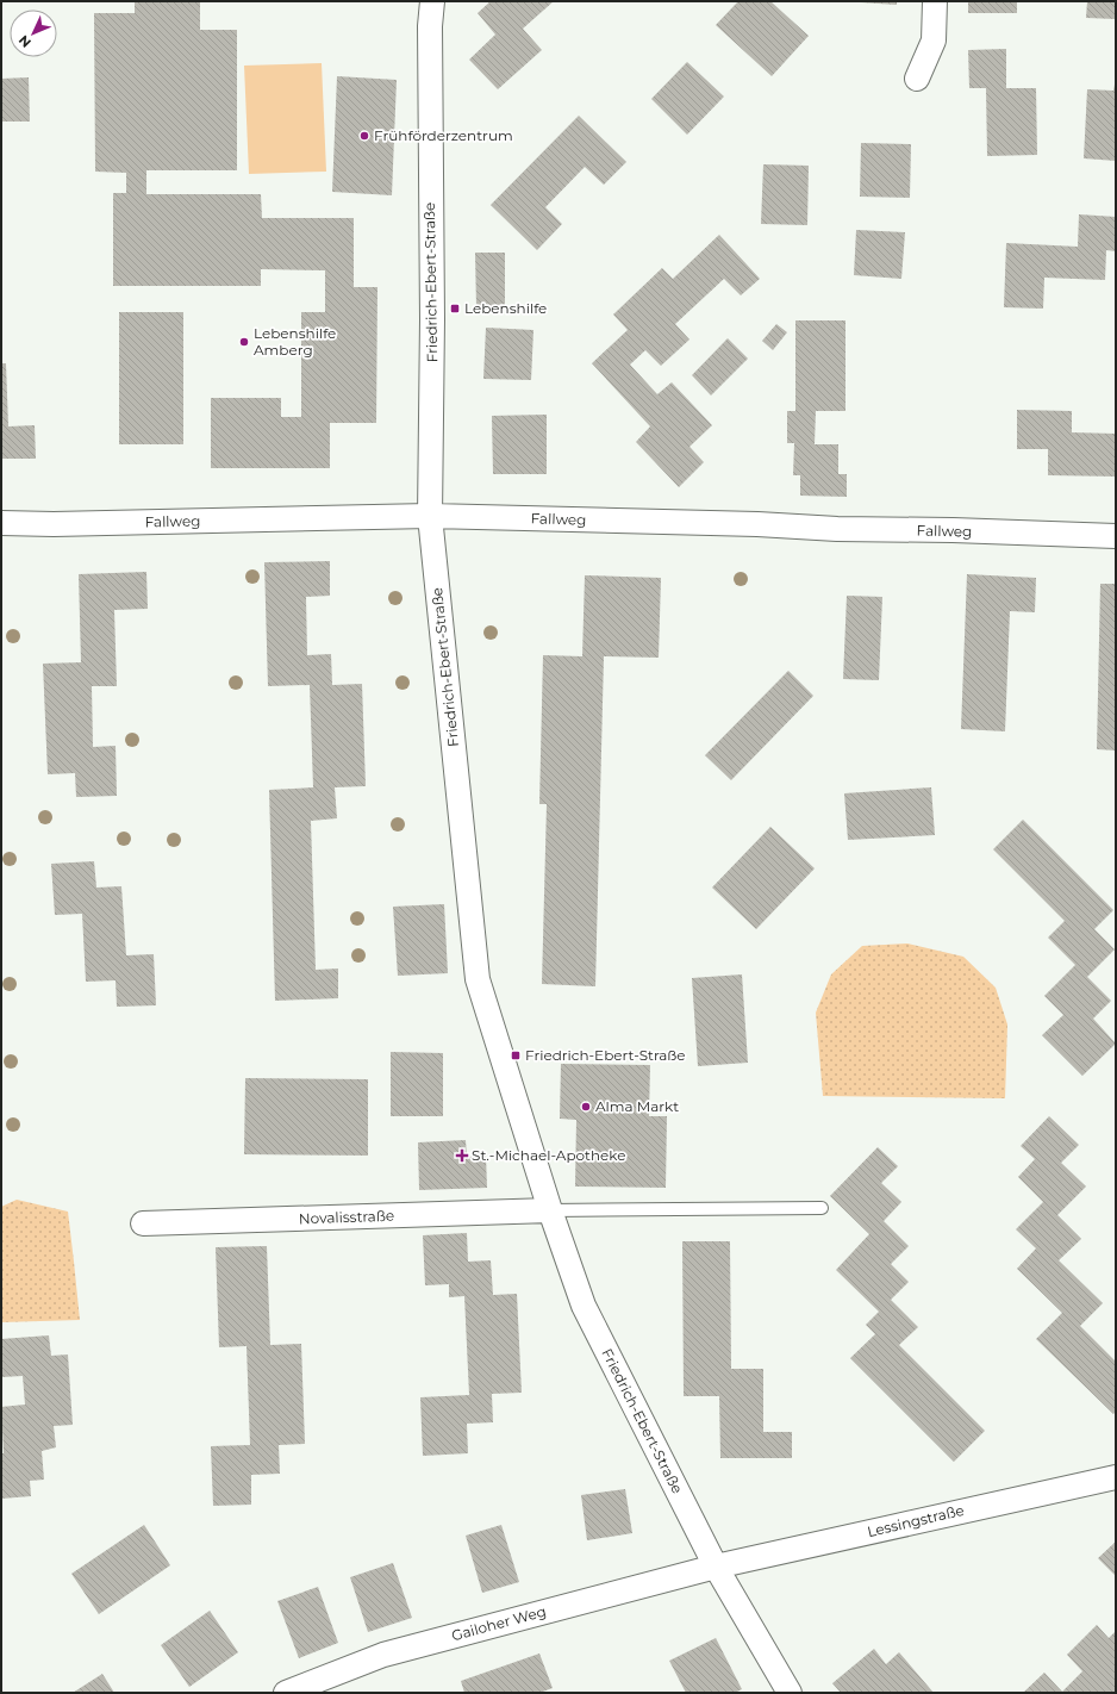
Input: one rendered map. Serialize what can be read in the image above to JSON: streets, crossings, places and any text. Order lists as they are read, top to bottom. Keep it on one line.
{"streets":{"street":["Friedrich-Ebert-Straße","Fallweg","Novalisstraße","Lessingstraße","Gailoher Weg"]},"crossings":[["Friedrich-Ebert-Straße","Fallweg"],["Friedrich-Ebert-Straße","Novalisstraße"],["Friedrich-Ebert-Straße","Lessingstraße"],["Friedrich-Ebert-Straße","Gailoher Weg"],["Lessingstraße","Gailoher Weg"]],"places":{"other":["Frühförderzentrum","Lebenshilfe Amberg","Alma Markt"],"transit":["Lebenshilfe","Friedrich-Ebert-Straße"],"health":["St.-Michael-Apotheke"]},"north":"bottom left"}
